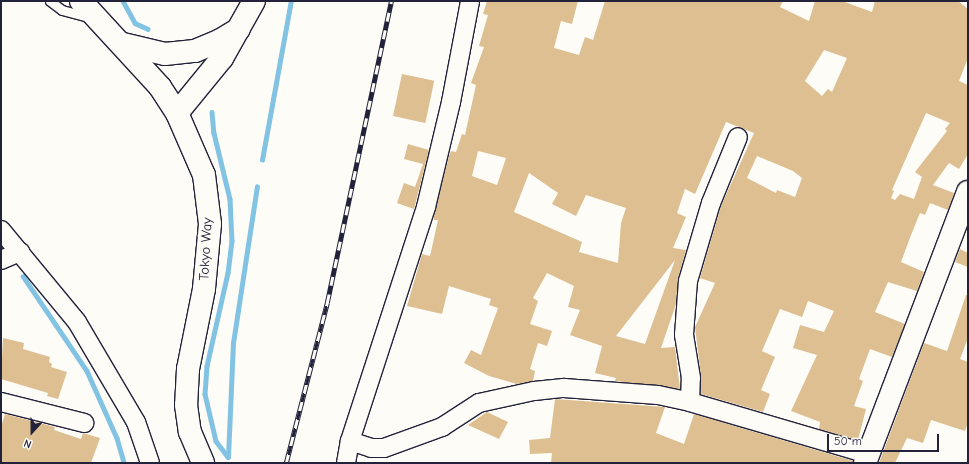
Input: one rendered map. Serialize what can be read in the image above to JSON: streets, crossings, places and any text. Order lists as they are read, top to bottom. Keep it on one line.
{"streets":{"street":["Tokyo Way"]},"scale_bar":"50 m","north":"bottom"}
